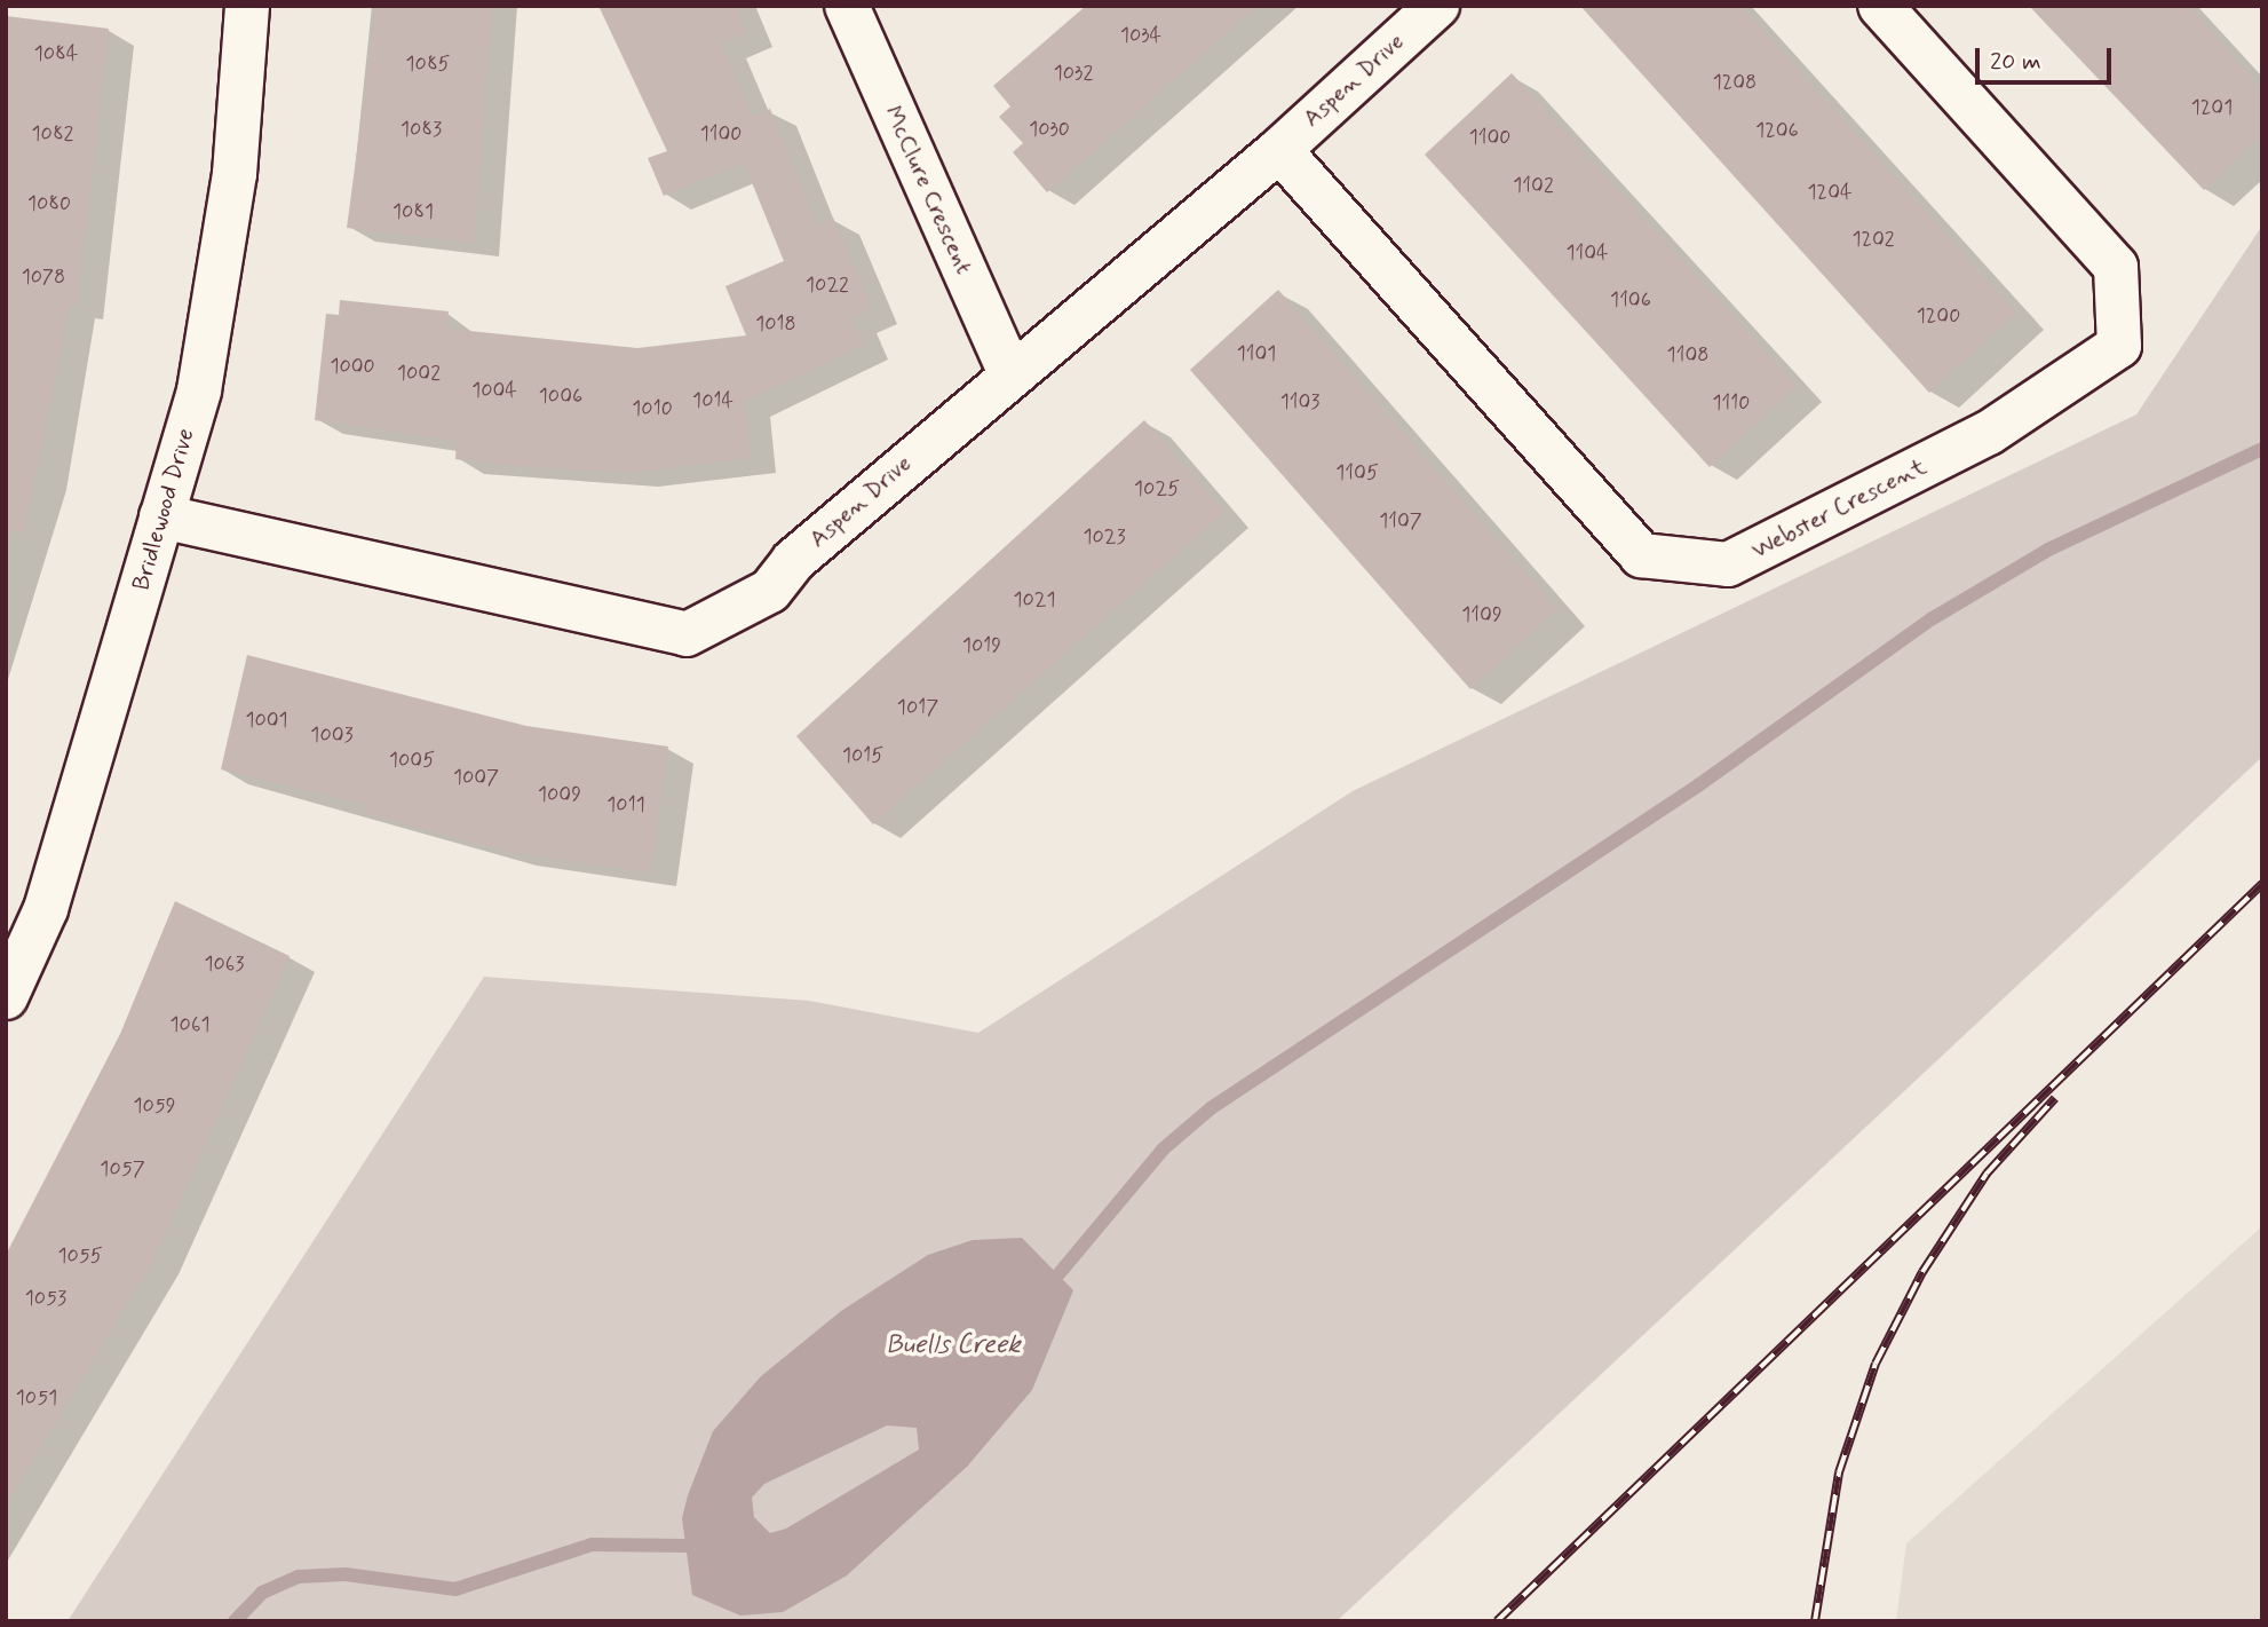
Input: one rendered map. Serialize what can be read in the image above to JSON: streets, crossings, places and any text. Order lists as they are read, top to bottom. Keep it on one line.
{"streets":{"street":["Aspen Drive","McClure Crescent","Webster Crescent","Bridlewood Drive"]},"crossings":[["Aspen Drive","McClure Crescent"],["Aspen Drive","Webster Crescent"],["Aspen Drive","Bridlewood Drive"]],"water":["Buells Creek"],"house_numbers":["1034","1084","1085","1032","1208","1201","1083","1030","1206","1082","1100","1100","1102","1204","1080","1081","1202","1104","1078","1022","1106","1200","1018","1101","1108","1000","1002","1004","1006","1014","1103","1110","1010","1105","1025","1107","1023","1021","1109","1019","1017","1001","1003","1015","1005","1007","1009","1011","1063","1061","1059","1057","1055","1053","1051"],"scale_bar":"20 m"}
